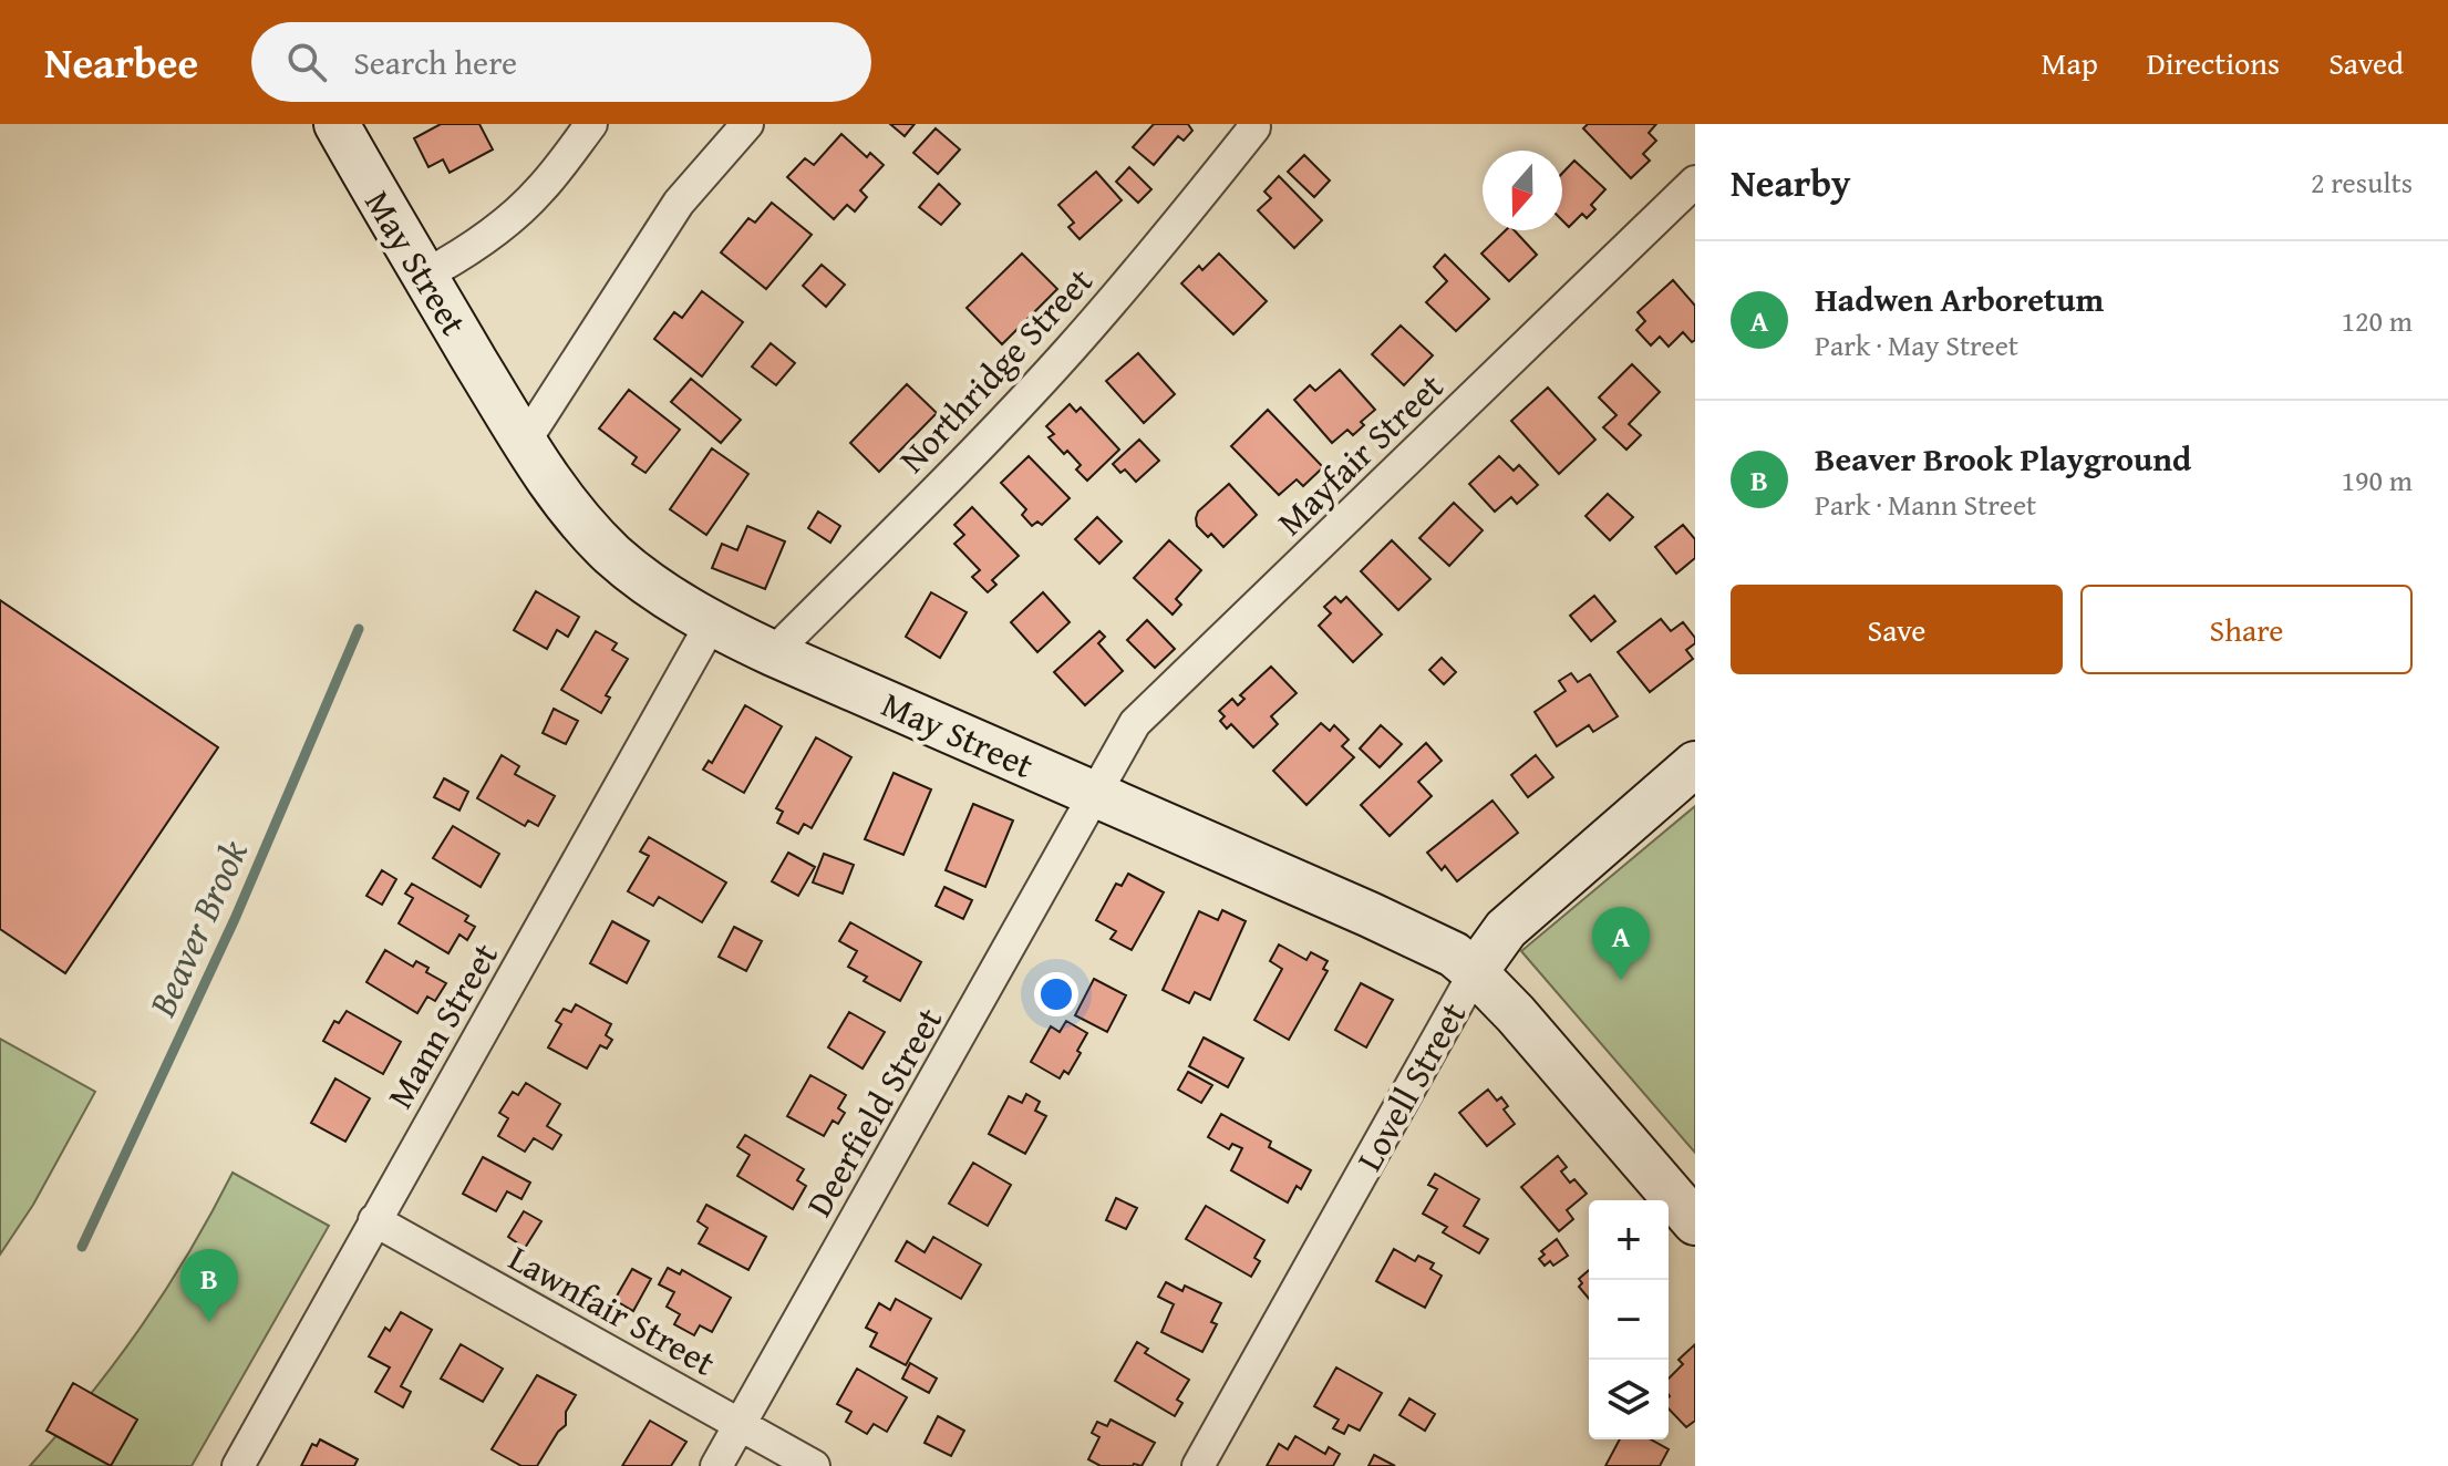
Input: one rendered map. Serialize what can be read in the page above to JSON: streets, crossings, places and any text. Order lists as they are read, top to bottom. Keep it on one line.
{"streets":{"street":["May Street","Northridge Street","Mayfair Street","Mann Street","Lovell Street","Deerfield Street","Lawnfair Street"]},"crossings":[["May Street","Northridge Street"],["May Street","Mayfair Street"],["May Street","Mann Street"],["May Street","Lovell Street"],["May Street","Deerfield Street"],["Mayfair Street","Deerfield Street"],["Mann Street","Lawnfair Street"],["Deerfield Street","Lawnfair Street"]],"water":["Beaver Brook"],"north":"bottom","page":{"header":"Nearbee","search":"Search here","nav":["Map","Directions","Saved"],"heading":["Nearby","2 results"],"list":[{"mark":"A","name":"Hadwen Arboretum","note":"Park · May Street","value":"120 m"},{"mark":"B","name":"Beaver Brook Playground","note":"Park · Mann Street","value":"190 m"}],"buttons":["Save","Share"],"pins":["A","B"],"map_buttons":["+","−"]}}
